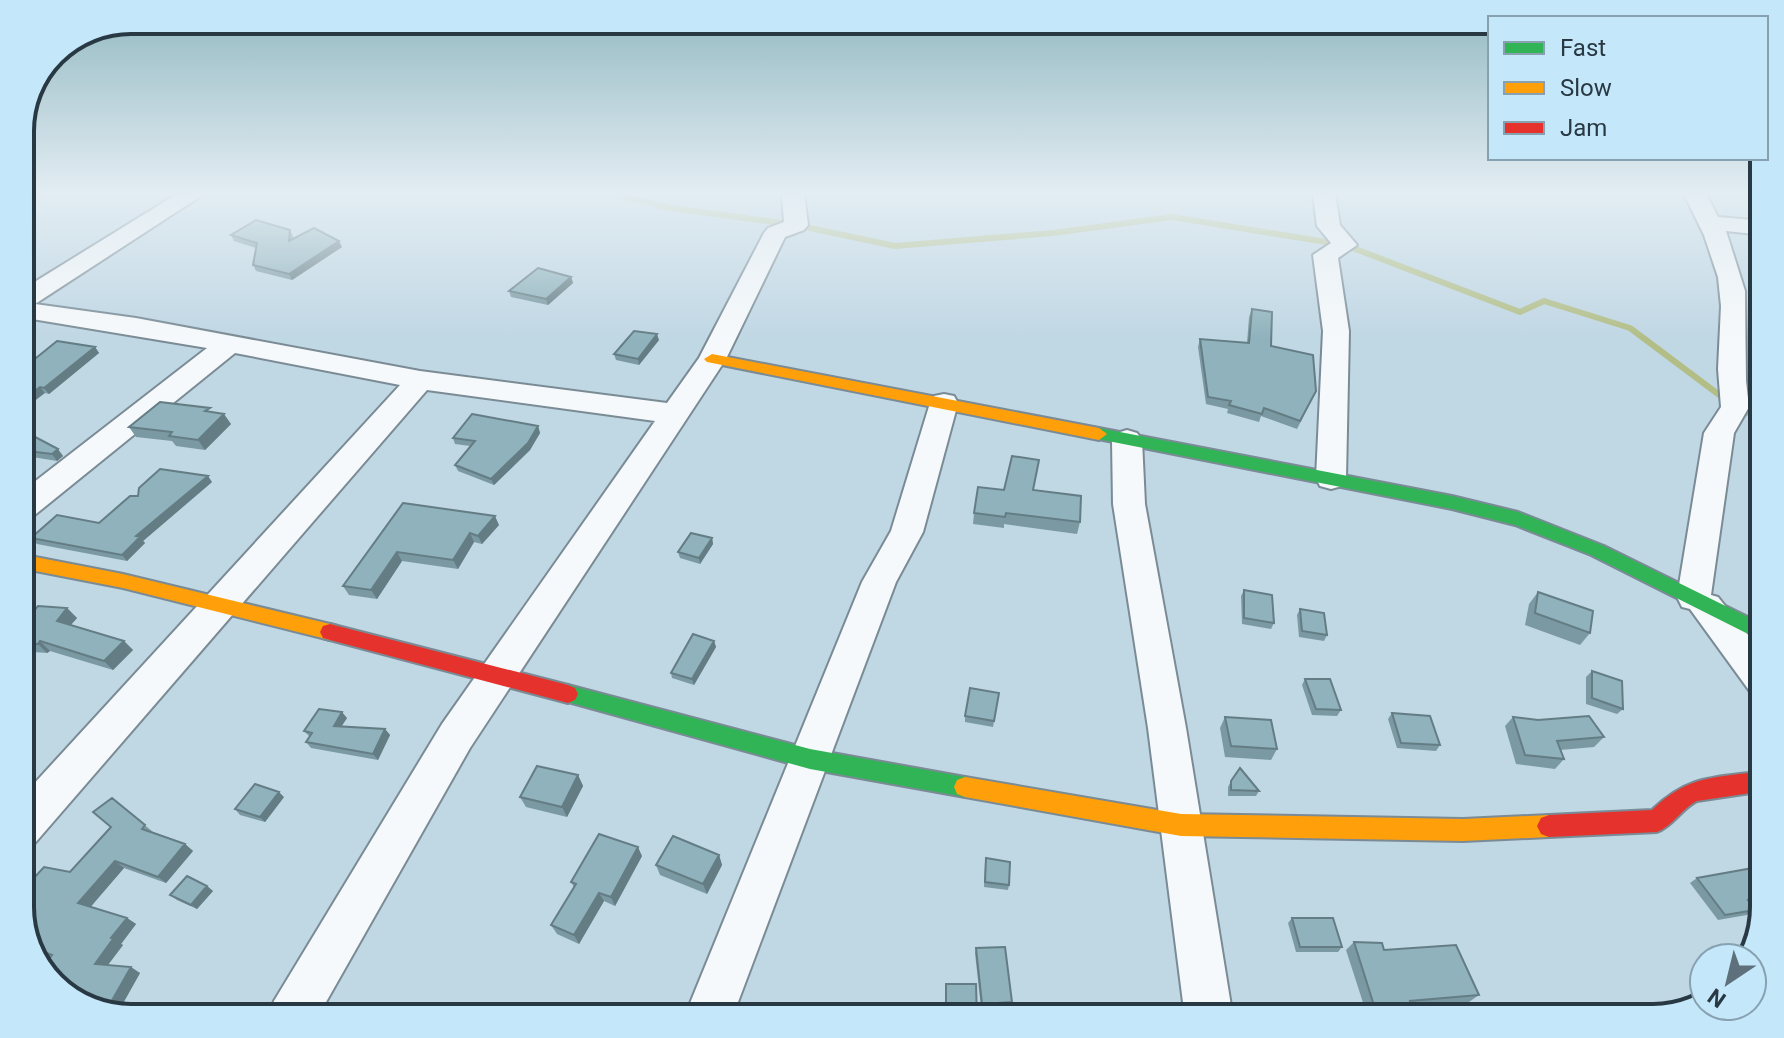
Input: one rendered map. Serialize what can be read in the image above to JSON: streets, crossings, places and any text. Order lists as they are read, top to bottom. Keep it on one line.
{"legend":["Fast","Slow","Jam"],"north":"bottom left"}
